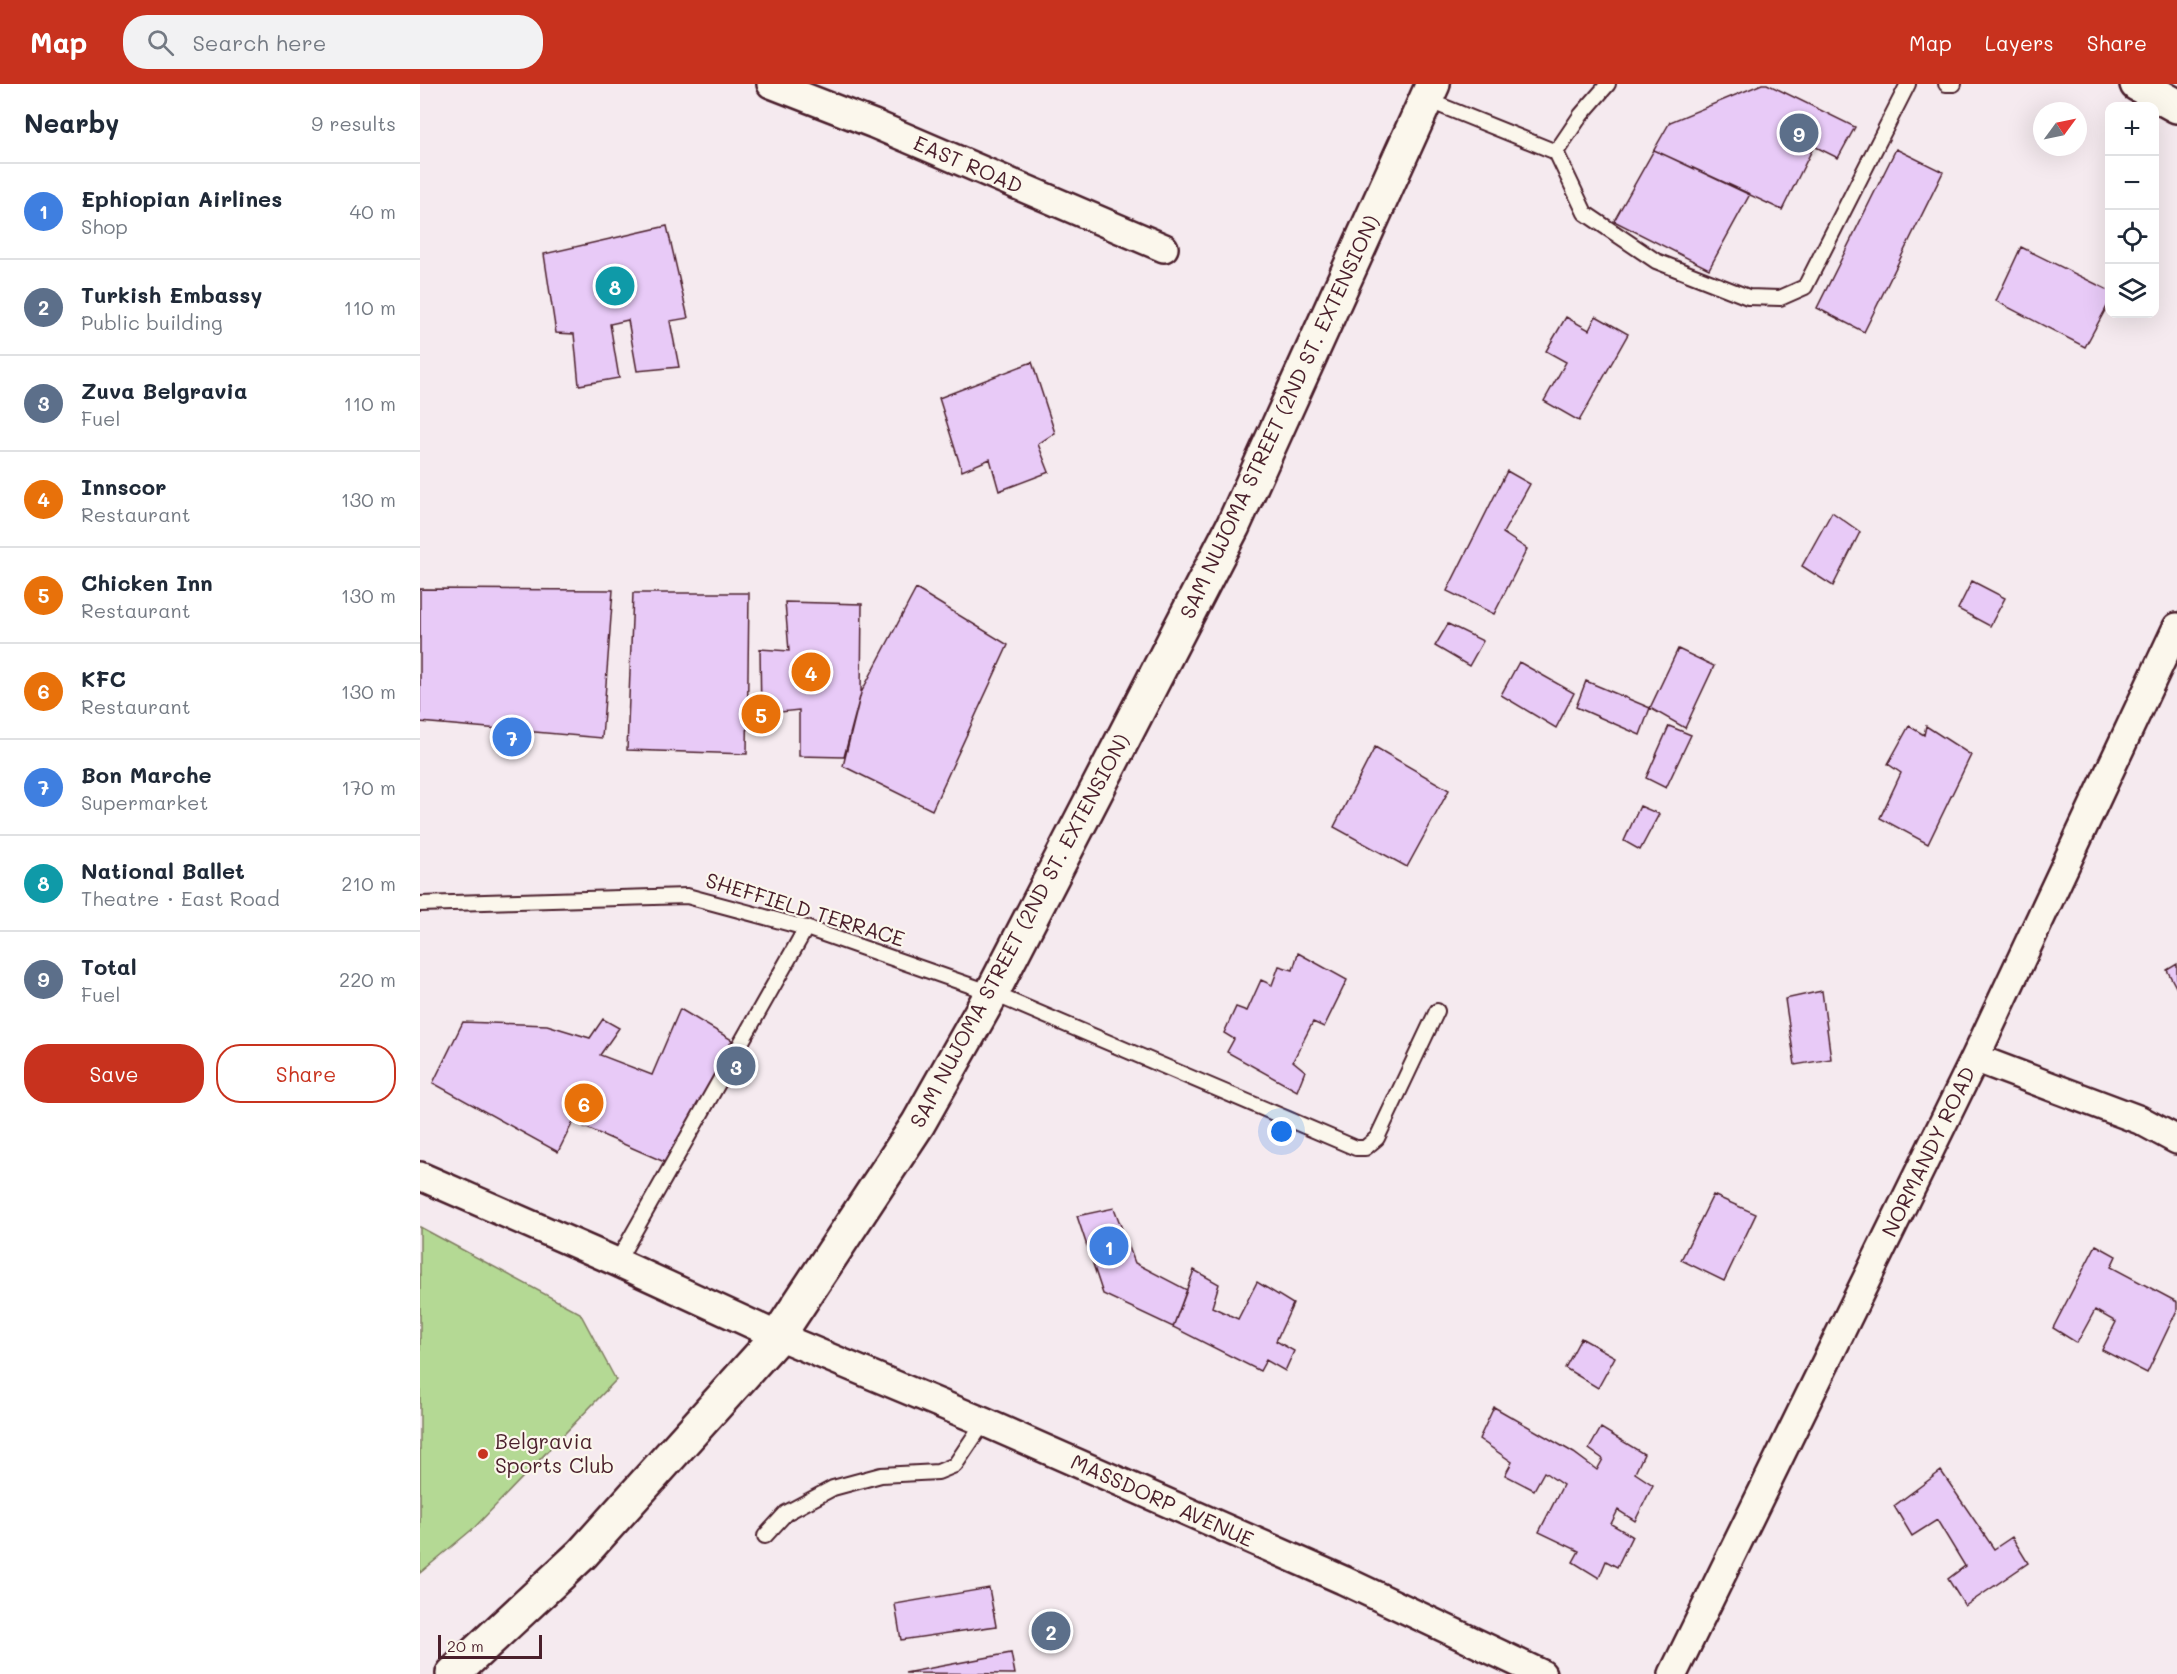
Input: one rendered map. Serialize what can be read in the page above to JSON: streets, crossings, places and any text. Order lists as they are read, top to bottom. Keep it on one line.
{"streets":{"main road":["SAM NUJOMA STREET (2ND ST. EXTENSION)"],"street":["EAST ROAD","NORMANDY ROAD","MASSDORP AVENUE"],"lane":["SHEFFIELD TERRACE"]},"crossings":[["SAM NUJOMA STREET (2ND ST. EXTENSION)","SHEFFIELD TERRACE"],["SAM NUJOMA STREET (2ND ST. EXTENSION)","MASSDORP AVENUE"]],"places":["Belgravia Sports Club"],"scale_bar":"20 m","north":"top right","page":{"header":"Map","search":"Search here","nav":["Map","Layers","Share"],"heading":["Nearby","9 results"],"map_buttons":["+","−"],"pins":["9","8","4","5","7","3","6","1","2"],"list":[{"mark":"1","name":"Ephiopian Airlines","note":"Shop","value":"40 m"},{"mark":"2","name":"Turkish Embassy","note":"Public building","value":"110 m"},{"mark":"3","name":"Zuva Belgravia","note":"Fuel","value":"110 m"},{"mark":"4","name":"Innscor","note":"Restaurant","value":"130 m"},{"mark":"5","name":"Chicken Inn","note":"Restaurant","value":"130 m"},{"mark":"6","name":"KFC","note":"Restaurant","value":"130 m"},{"mark":"7","name":"Bon Marche","note":"Supermarket","value":"170 m"},{"mark":"8","name":"National Ballet","note":"Theatre · East Road","value":"210 m"},{"mark":"9","name":"Total","note":"Fuel","value":"220 m"}],"buttons":["Save","Share"],"scale":"20 m"}}
